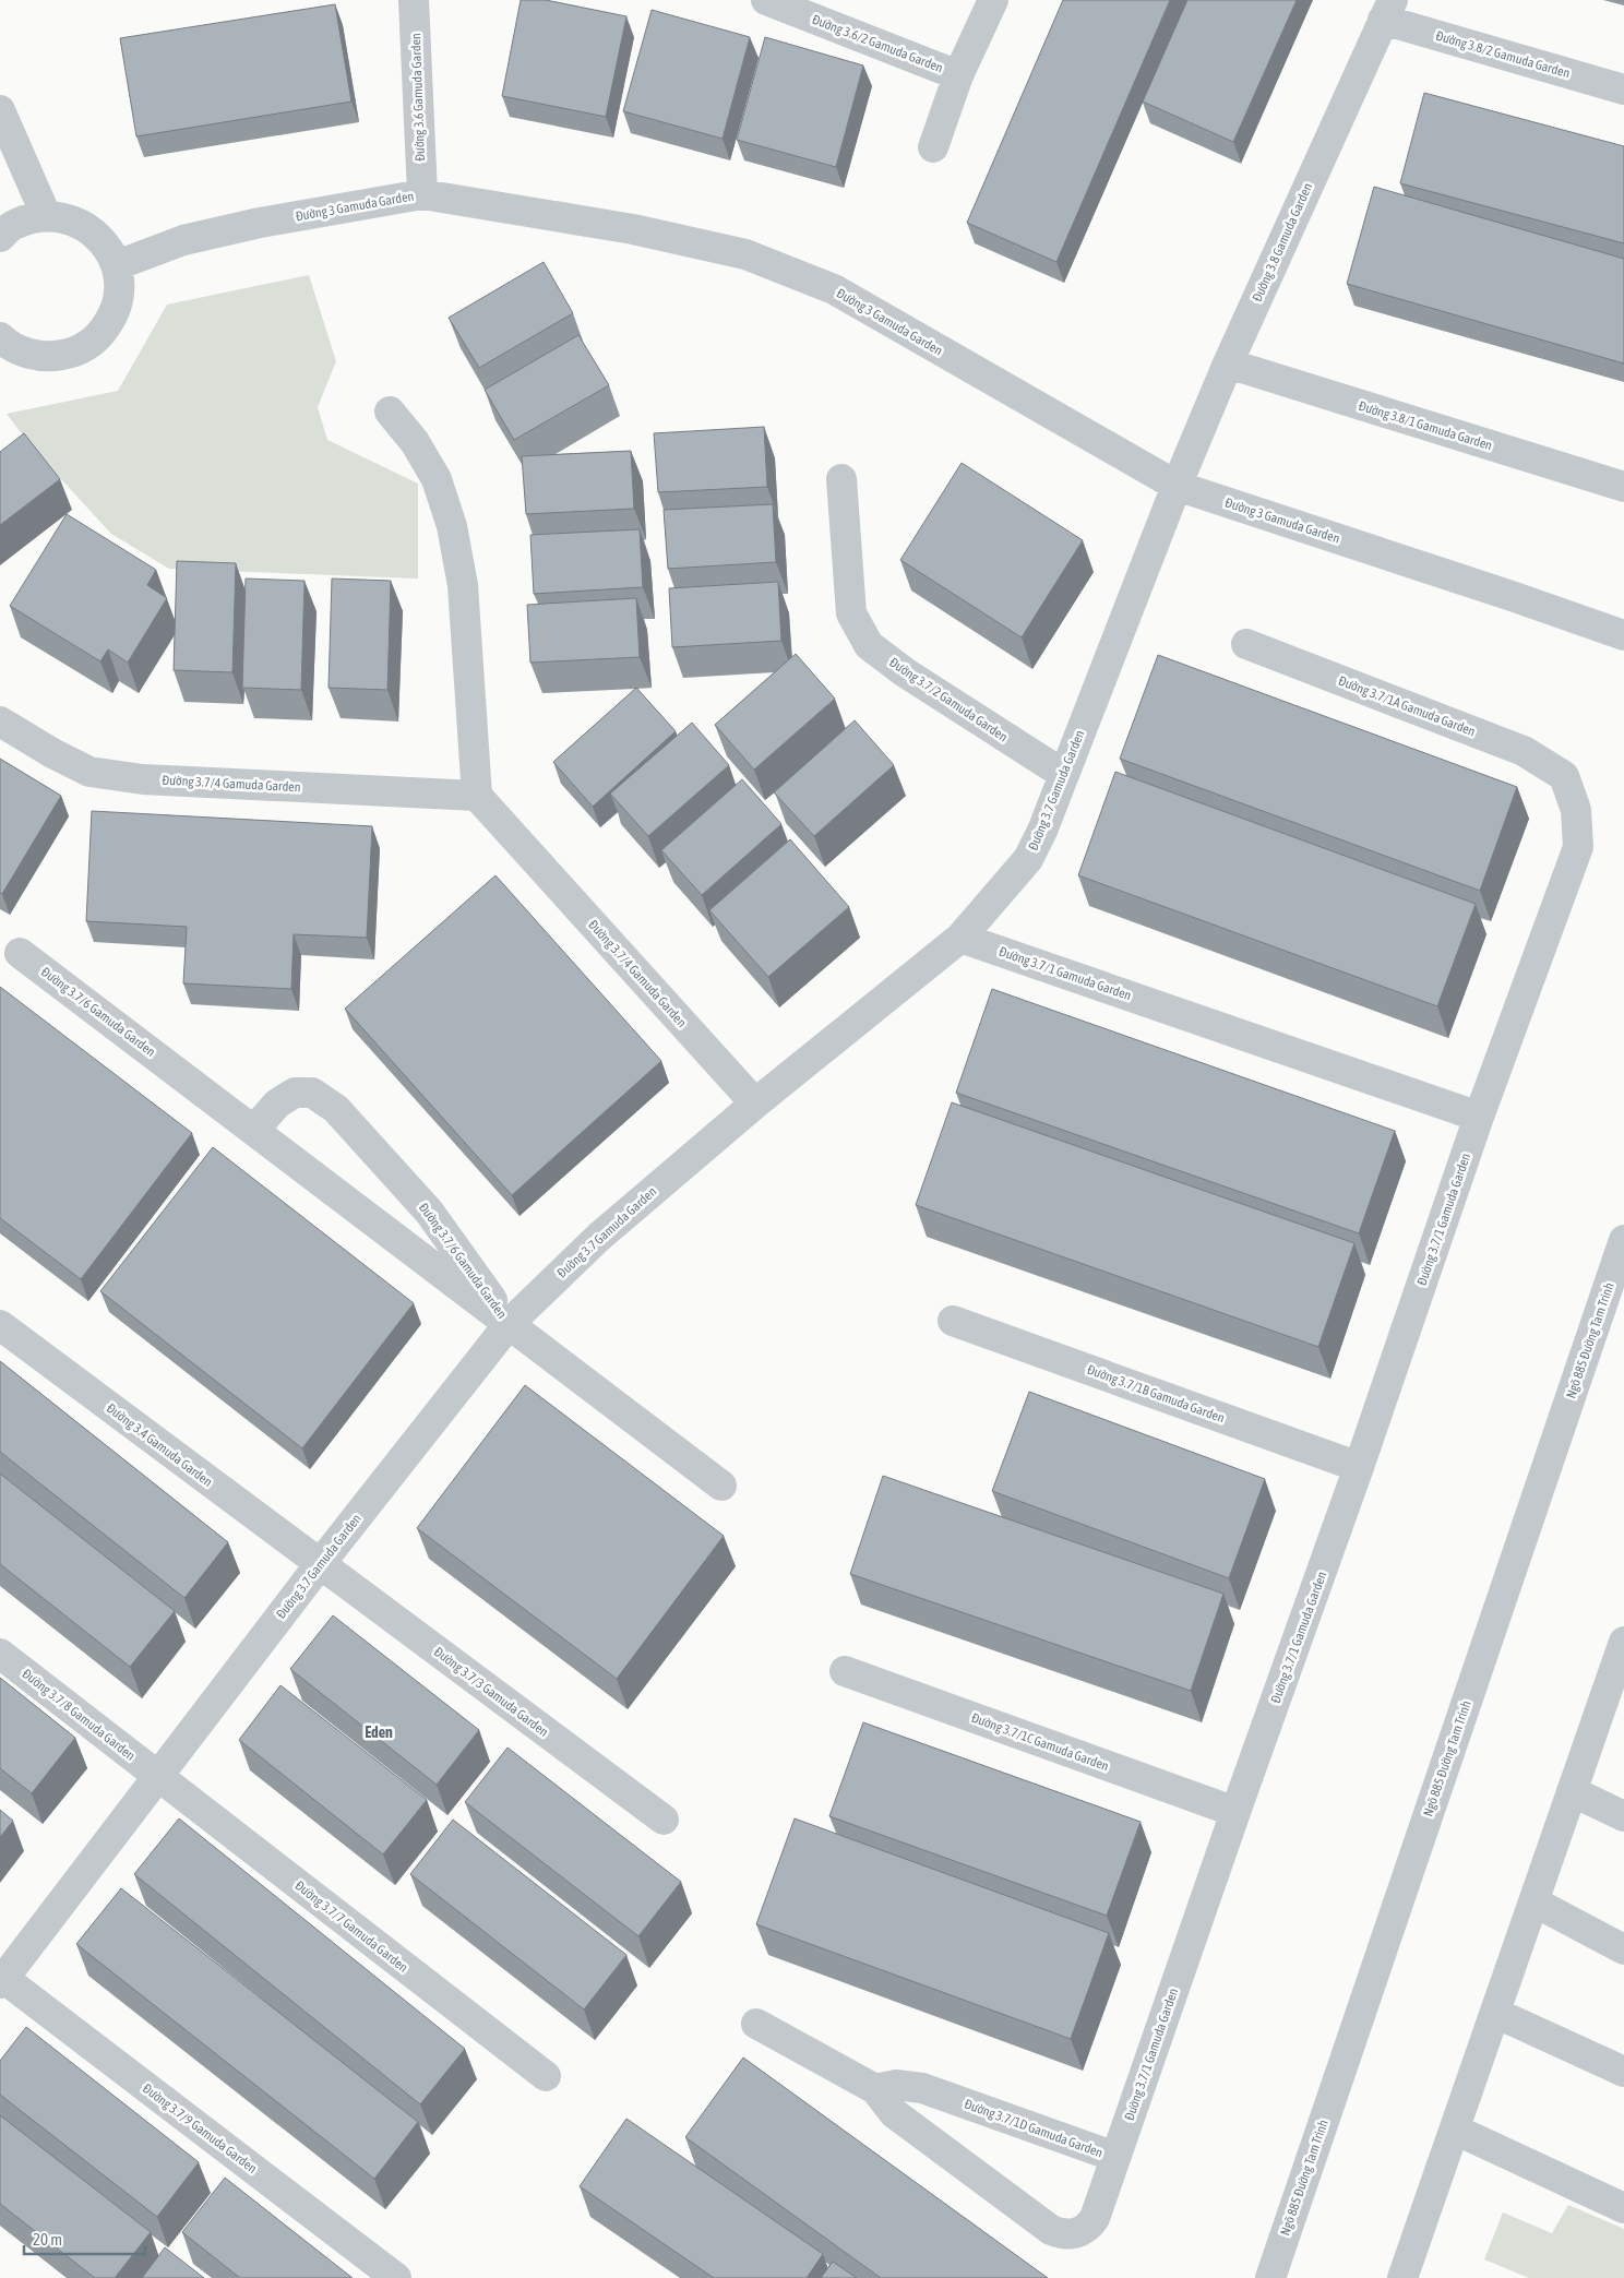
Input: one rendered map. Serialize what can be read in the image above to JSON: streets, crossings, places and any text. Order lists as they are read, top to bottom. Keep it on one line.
{"streets":{"street":["Đường 3.6/2 Gamuda Garden","Đường 3.8/2 Gamuda Garden","Đường 3.6 Gamuda Garden","Đường 3 Gamuda Garden","Đường 3.8 Gamuda Garden","Đường 3.8/1 Gamuda Garden","Đường 3.7/2 Gamuda Garden","Đường 3.7/1A Gamuda Garden","Đường 3.7/4 Gamuda Garden","Đường 3.7 Gamuda Garden","Đường 3.7/1 Gamuda Garden","Đường 3.7/6 Gamuda Garden","Ngõ 885 Đường Tam Trinh","Đường 3.7/1B Gamuda Garden","Đường 3.4 Gamuda Garden","Đường 3.7/3 Gamuda Garden","Đường 3.7/8 Gamuda Garden","Đường 3.7/1C Gamuda Garden","Đường 3.7/7 Gamuda Garden","Đường 3.7/9 Gamuda Garden","Đường 3.7/1D Gamuda Garden"]},"crossings":[["Đường 3.8/2 Gamuda Garden","Đường 3.8 Gamuda Garden"],["Đường 3.6 Gamuda Garden","Đường 3 Gamuda Garden"],["Đường 3 Gamuda Garden","Đường 3.8 Gamuda Garden"],["Đường 3 Gamuda Garden","Đường 3.7 Gamuda Garden"],["Đường 3.8 Gamuda Garden","Đường 3.8/1 Gamuda Garden"],["Đường 3.8 Gamuda Garden","Đường 3.7 Gamuda Garden"],["Đường 3.7/2 Gamuda Garden","Đường 3.7 Gamuda Garden"],["Đường 3.7/1A Gamuda Garden","Đường 3.7/1 Gamuda Garden"],["Đường 3.7/4 Gamuda Garden","Đường 3.7 Gamuda Garden"],["Đường 3.7 Gamuda Garden","Đường 3.7/1 Gamuda Garden"],["Đường 3.7 Gamuda Garden","Đường 3.7/6 Gamuda Garden"],["Đường 3.7 Gamuda Garden","Đường 3.4 Gamuda Garden"],["Đường 3.7 Gamuda Garden","Đường 3.7/3 Gamuda Garden"],["Đường 3.7 Gamuda Garden","Đường 3.7/8 Gamuda Garden"],["Đường 3.7 Gamuda Garden","Đường 3.7/7 Gamuda Garden"],["Đường 3.7 Gamuda Garden","Đường 3.7/9 Gamuda Garden"],["Đường 3.7/1 Gamuda Garden","Đường 3.7/1B Gamuda Garden"],["Đường 3.7/1 Gamuda Garden","Đường 3.7/1C Gamuda Garden"],["Đường 3.7/1 Gamuda Garden","Đường 3.7/1D Gamuda Garden"],["Đường 3.4 Gamuda Garden","Đường 3.7/3 Gamuda Garden"],["Đường 3.7/8 Gamuda Garden","Đường 3.7/7 Gamuda Garden"]],"districts":["Eden"],"scale_bar":"20 m"}
